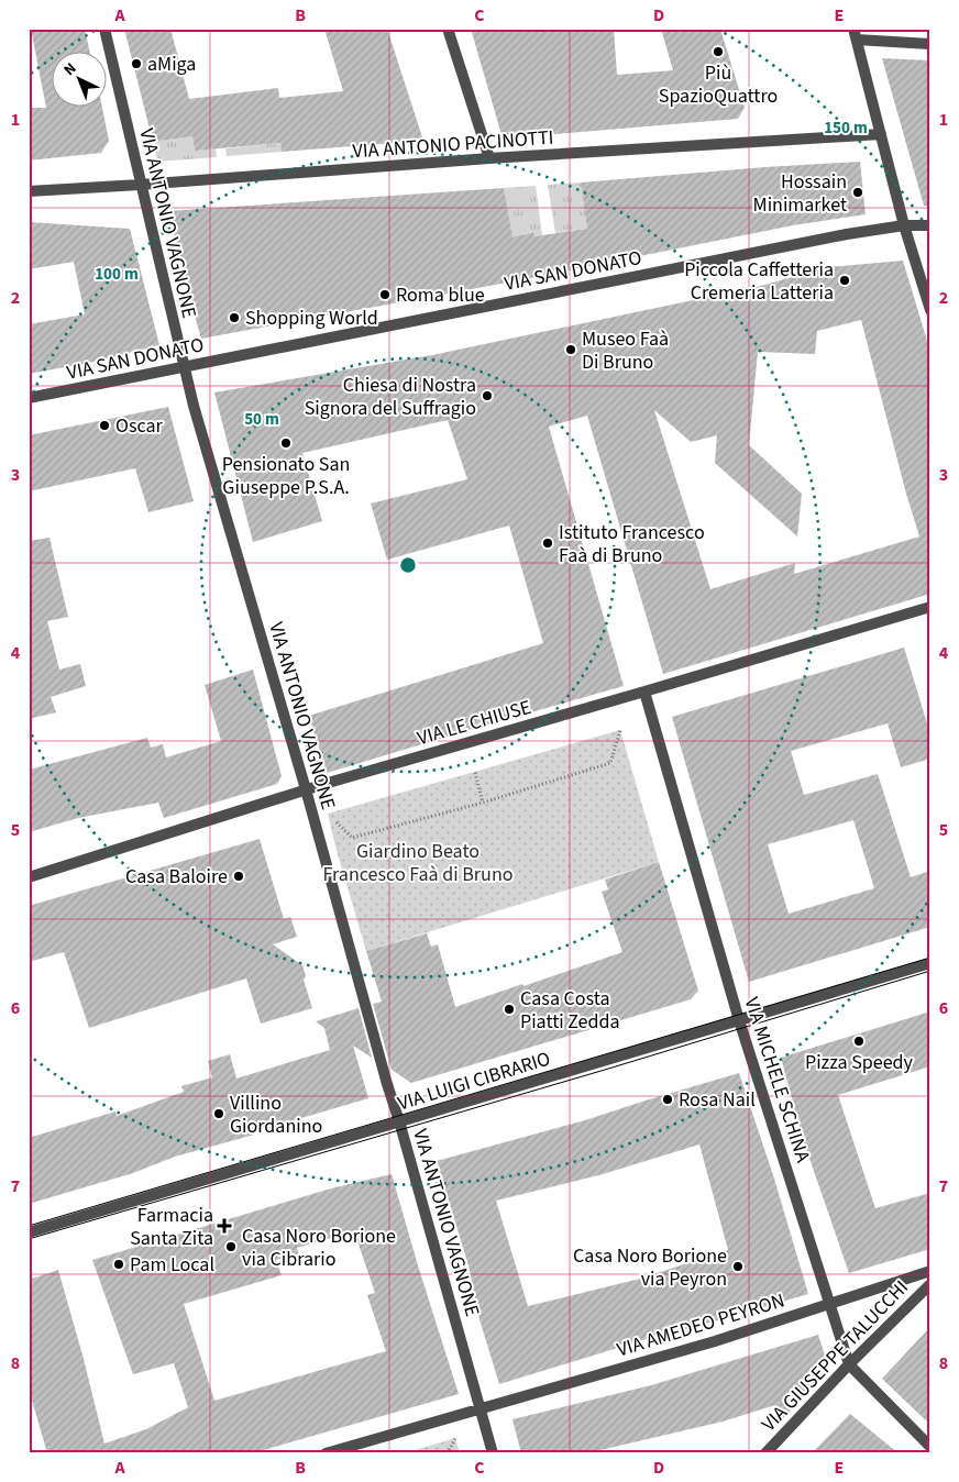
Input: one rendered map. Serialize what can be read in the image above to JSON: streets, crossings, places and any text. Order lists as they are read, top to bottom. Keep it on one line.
{"streets":{"street":["VIA ANTONIO PACINOTTI","VIA ANTONIO VAGNONE","VIA SAN DONATO","VIA LE CHIUSE","VIA MICHELE SCHINA","VIA LUIGI CIBRARIO","VIA AMEDEO PEYRON","VIA GIUSEPPE TALUCCHI"]},"crossings":[["VIA ANTONIO PACINOTTI","VIA ANTONIO VAGNONE"],["VIA ANTONIO VAGNONE","VIA SAN DONATO"],["VIA ANTONIO VAGNONE","VIA LE CHIUSE"],["VIA ANTONIO VAGNONE","VIA LUIGI CIBRARIO"],["VIA ANTONIO VAGNONE","VIA AMEDEO PEYRON"],["VIA LE CHIUSE","VIA MICHELE SCHINA"],["VIA MICHELE SCHINA","VIA LUIGI CIBRARIO"],["VIA MICHELE SCHINA","VIA AMEDEO PEYRON"],["VIA MICHELE SCHINA","VIA GIUSEPPE TALUCCHI"]],"parks":["Giardino Beato Francesco Faà di Bruno"],"places":{"other":["Più SpazioQuattro","aMiga","Hossain Minimarket","Piccola Caffetteria Cremeria Latteria","Roma blue","Shopping World","Museo Faà Di Bruno","Chiesa di Nostra Signora del Suffragio","Oscar","Pensionato San Giuseppe P.S.A.","Istituto Francesco Faà di Bruno","Casa Baloire","Casa Costa Piatti Zedda","Pizza Speedy","Rosa Nail","Villino Giordanino","Casa Noro Borione via Cibrario","Pam Local","Casa Noro Borione via Peyron"],"health":["Farmacia Santa Zita"]},"north":"top left","grid":{"columns":["A","B","C","D","E"],"rows":["1","2","3","4","5","6","7","8"]},"rings":["150 m","100 m","50 m"]}
